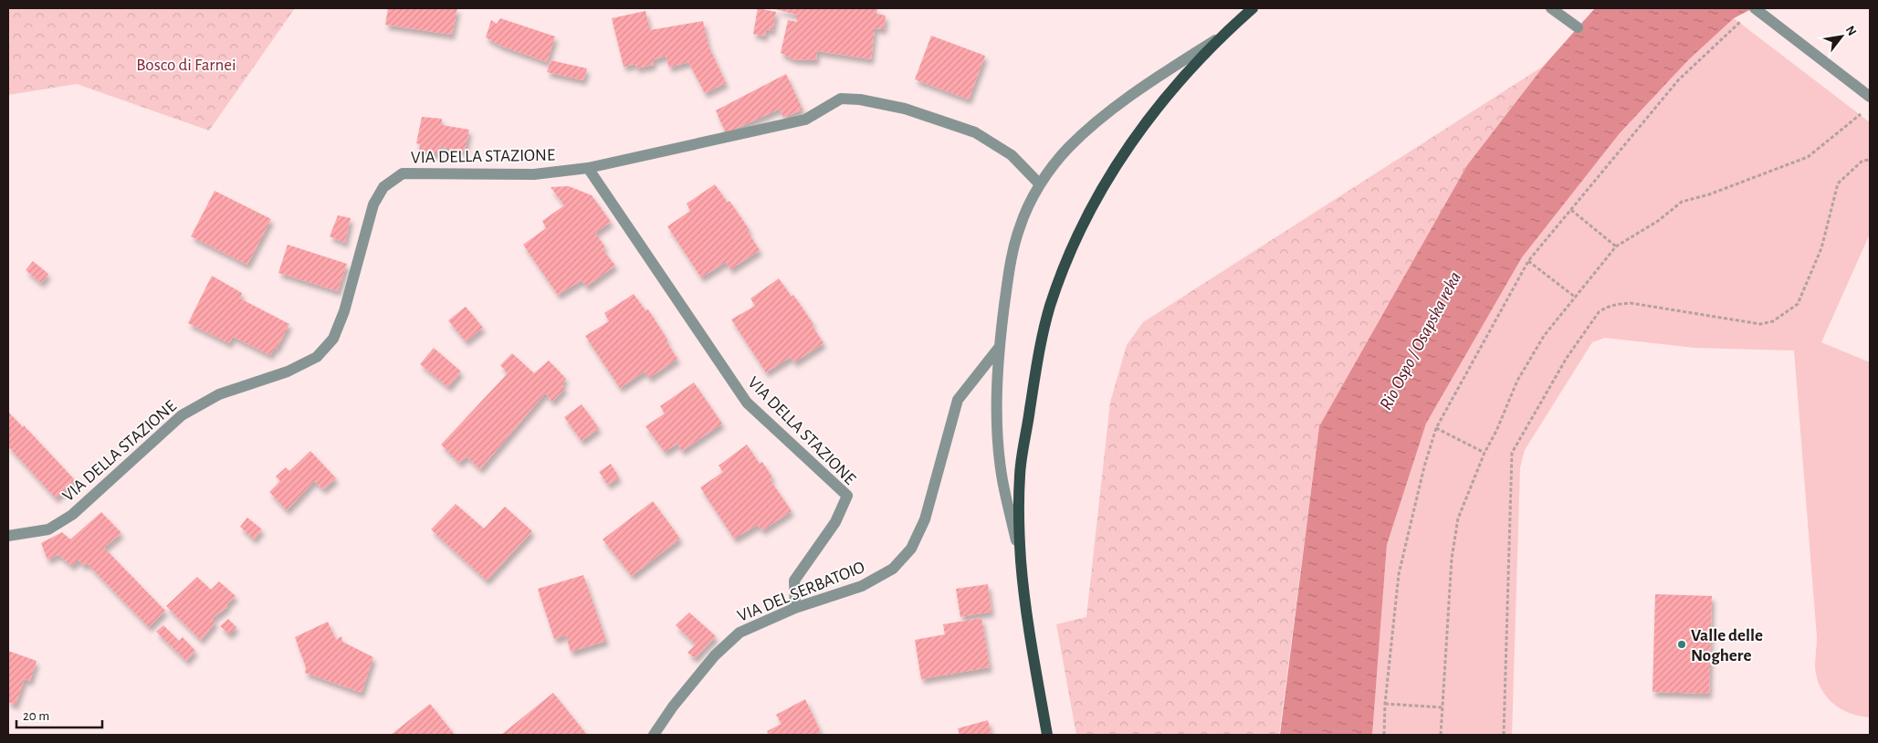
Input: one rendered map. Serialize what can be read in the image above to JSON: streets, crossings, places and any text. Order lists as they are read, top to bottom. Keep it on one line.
{"streets":{"street":["VIA DELLA STAZIONE","VIA DEL SERBATOIO"]},"crossings":[["VIA DELLA STAZIONE","VIA DEL SERBATOIO"]],"water":["Rio Ospo / Osapska reka"],"parks":["Bosco di Farnei"],"places":["Valle delle Noghere"],"scale_bar":"20 m","north":"top right"}
